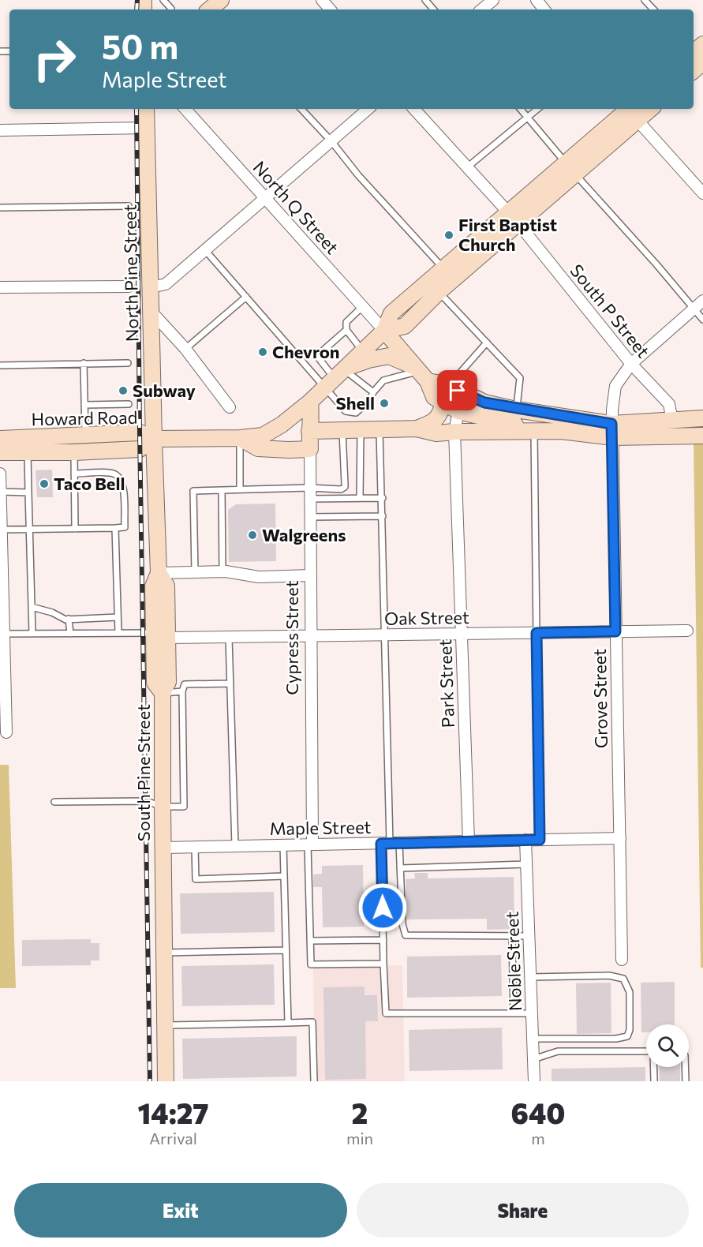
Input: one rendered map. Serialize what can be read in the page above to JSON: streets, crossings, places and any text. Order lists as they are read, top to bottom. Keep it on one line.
{"streets":{"main road":["North Pine Street","Howard Road","Cypress Street","South Pine Street"],"street":["North Q Street","South P Street","Oak Street","Park Street","Grove Street","Maple Street","Noble Street"]},"crossings":[["North Pine Street","Howard Road"],["South P Street","Grove Street"],["Oak Street","Cypress Street"],["Oak Street","Park Street"],["Oak Street","Grove Street"],["Oak Street","South Pine Street"],["Cypress Street","Maple Street"],["Park Street","Maple Street"],["Grove Street","Maple Street"],["South Pine Street","Maple Street"],["Maple Street","Noble Street"]],"places":["First Baptist Church","Chevron","Subway","Shell","Taco Bell","Walgreens"],"page":{"turn":["50 m","Maple Street"],"eta":["14:27","Arrival","2","min","640","m"],"buttons":["Exit","Share"]}}
